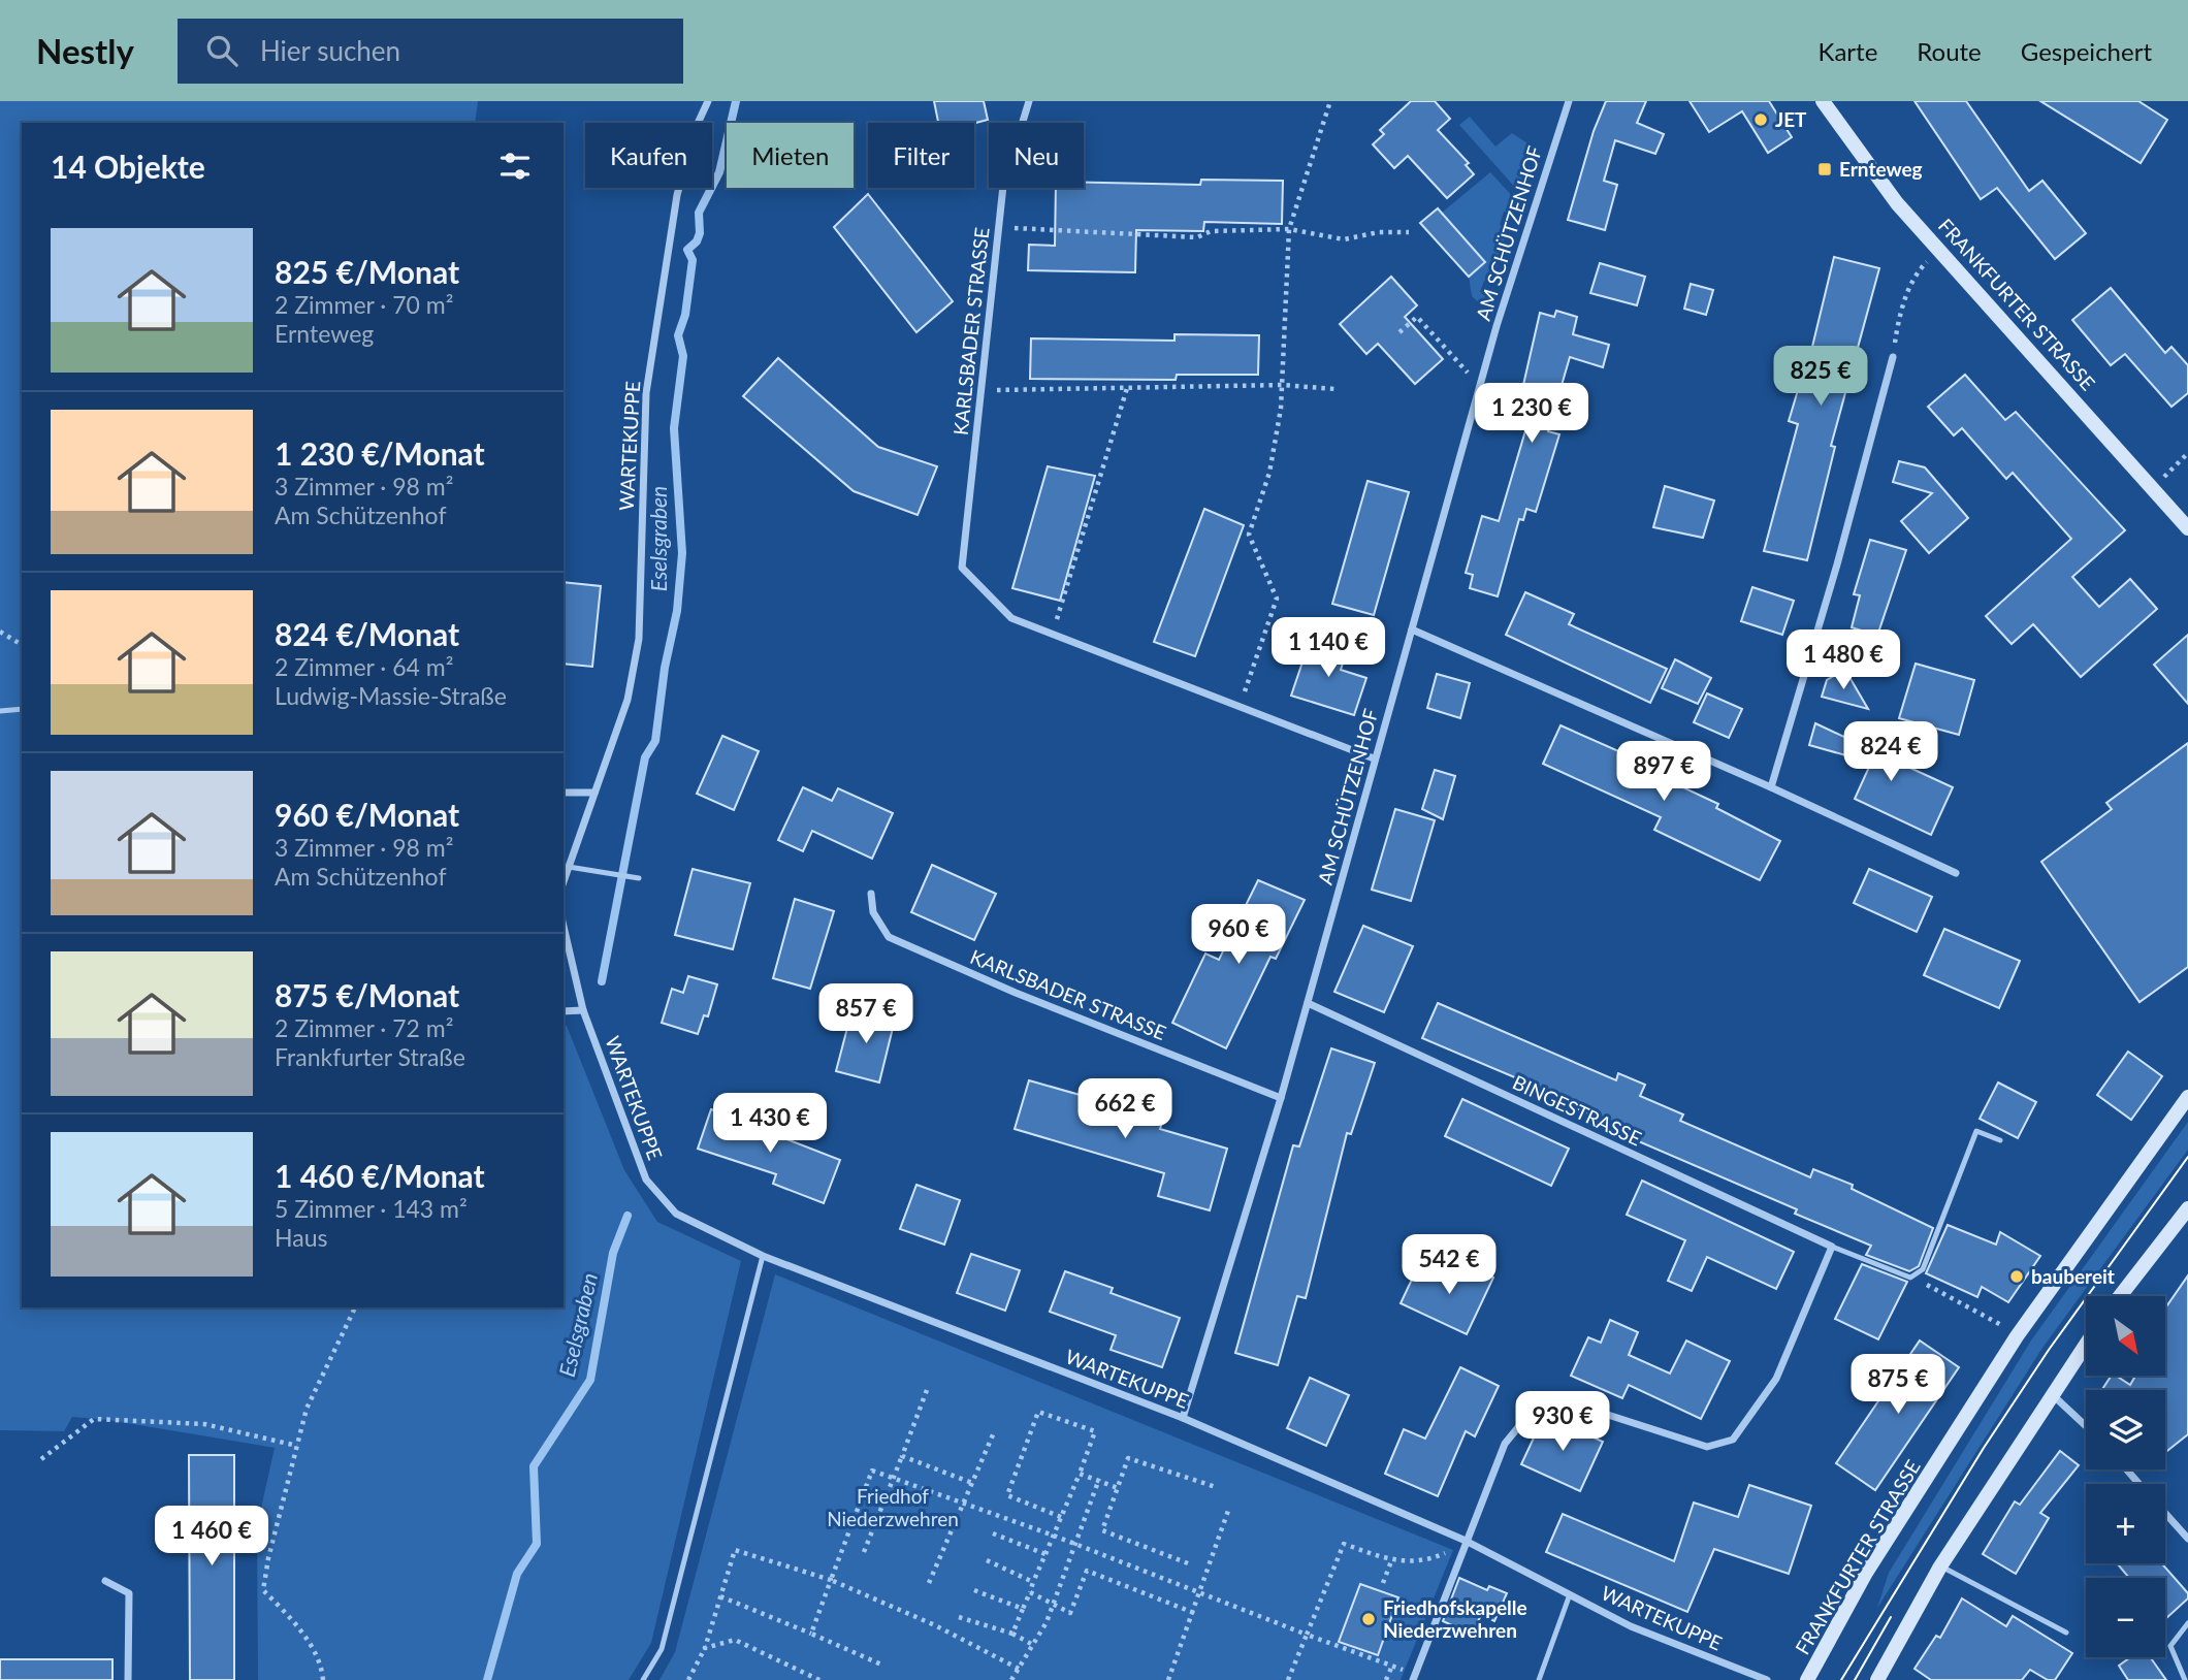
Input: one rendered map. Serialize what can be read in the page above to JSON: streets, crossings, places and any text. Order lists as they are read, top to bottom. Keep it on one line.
{"streets":{"main road":["FRANKFURTER STRASSE"],"street":["AM SCHÜTZENHOF","KARLSBADER STRASSE","WARTEKUPPE","BINGESTRASSE"]},"crossings":[["AM SCHÜTZENHOF","KARLSBADER STRASSE"],["AM SCHÜTZENHOF","WARTEKUPPE"],["AM SCHÜTZENHOF","BINGESTRASSE"]],"water":["Eselsgraben"],"parks":["Friedhof Niederzwehren"],"places":{"other":["JET","baubereit","Friedhofskapelle Niederzwehren"],"transit":["Ernteweg"]},"north":"bottom right","page":{"header":"Nestly","search":"Hier suchen","nav":["Karte","Route","Gespeichert"],"chip":["Kaufen","Mieten","Filter","Neu"],"heading":"14 Objekte","list":[{"name":"825 €/Monat","note":"2 Zimmer · 70 m² · Ernteweg"},{"name":"1 230 €/Monat","note":"3 Zimmer · 98 m² · Am Schützenhof"},{"name":"824 €/Monat","note":"2 Zimmer · 64 m² · Ludwig-Massie-Straße"},{"name":"960 €/Monat","note":"3 Zimmer · 98 m² · Am Schützenhof"},{"name":"875 €/Monat","note":"2 Zimmer · 72 m² · Frankfurter Straße"},{"name":"1 460 €/Monat","note":"5 Zimmer · 143 m² · Haus"}],"price":["825 €","1 230 €","1 140 €","1 480 €","824 €","897 €","960 €","857 €","662 €","1 430 €","542 €","875 €","930 €","1 460 €"],"map_buttons":["+","−"]}}
